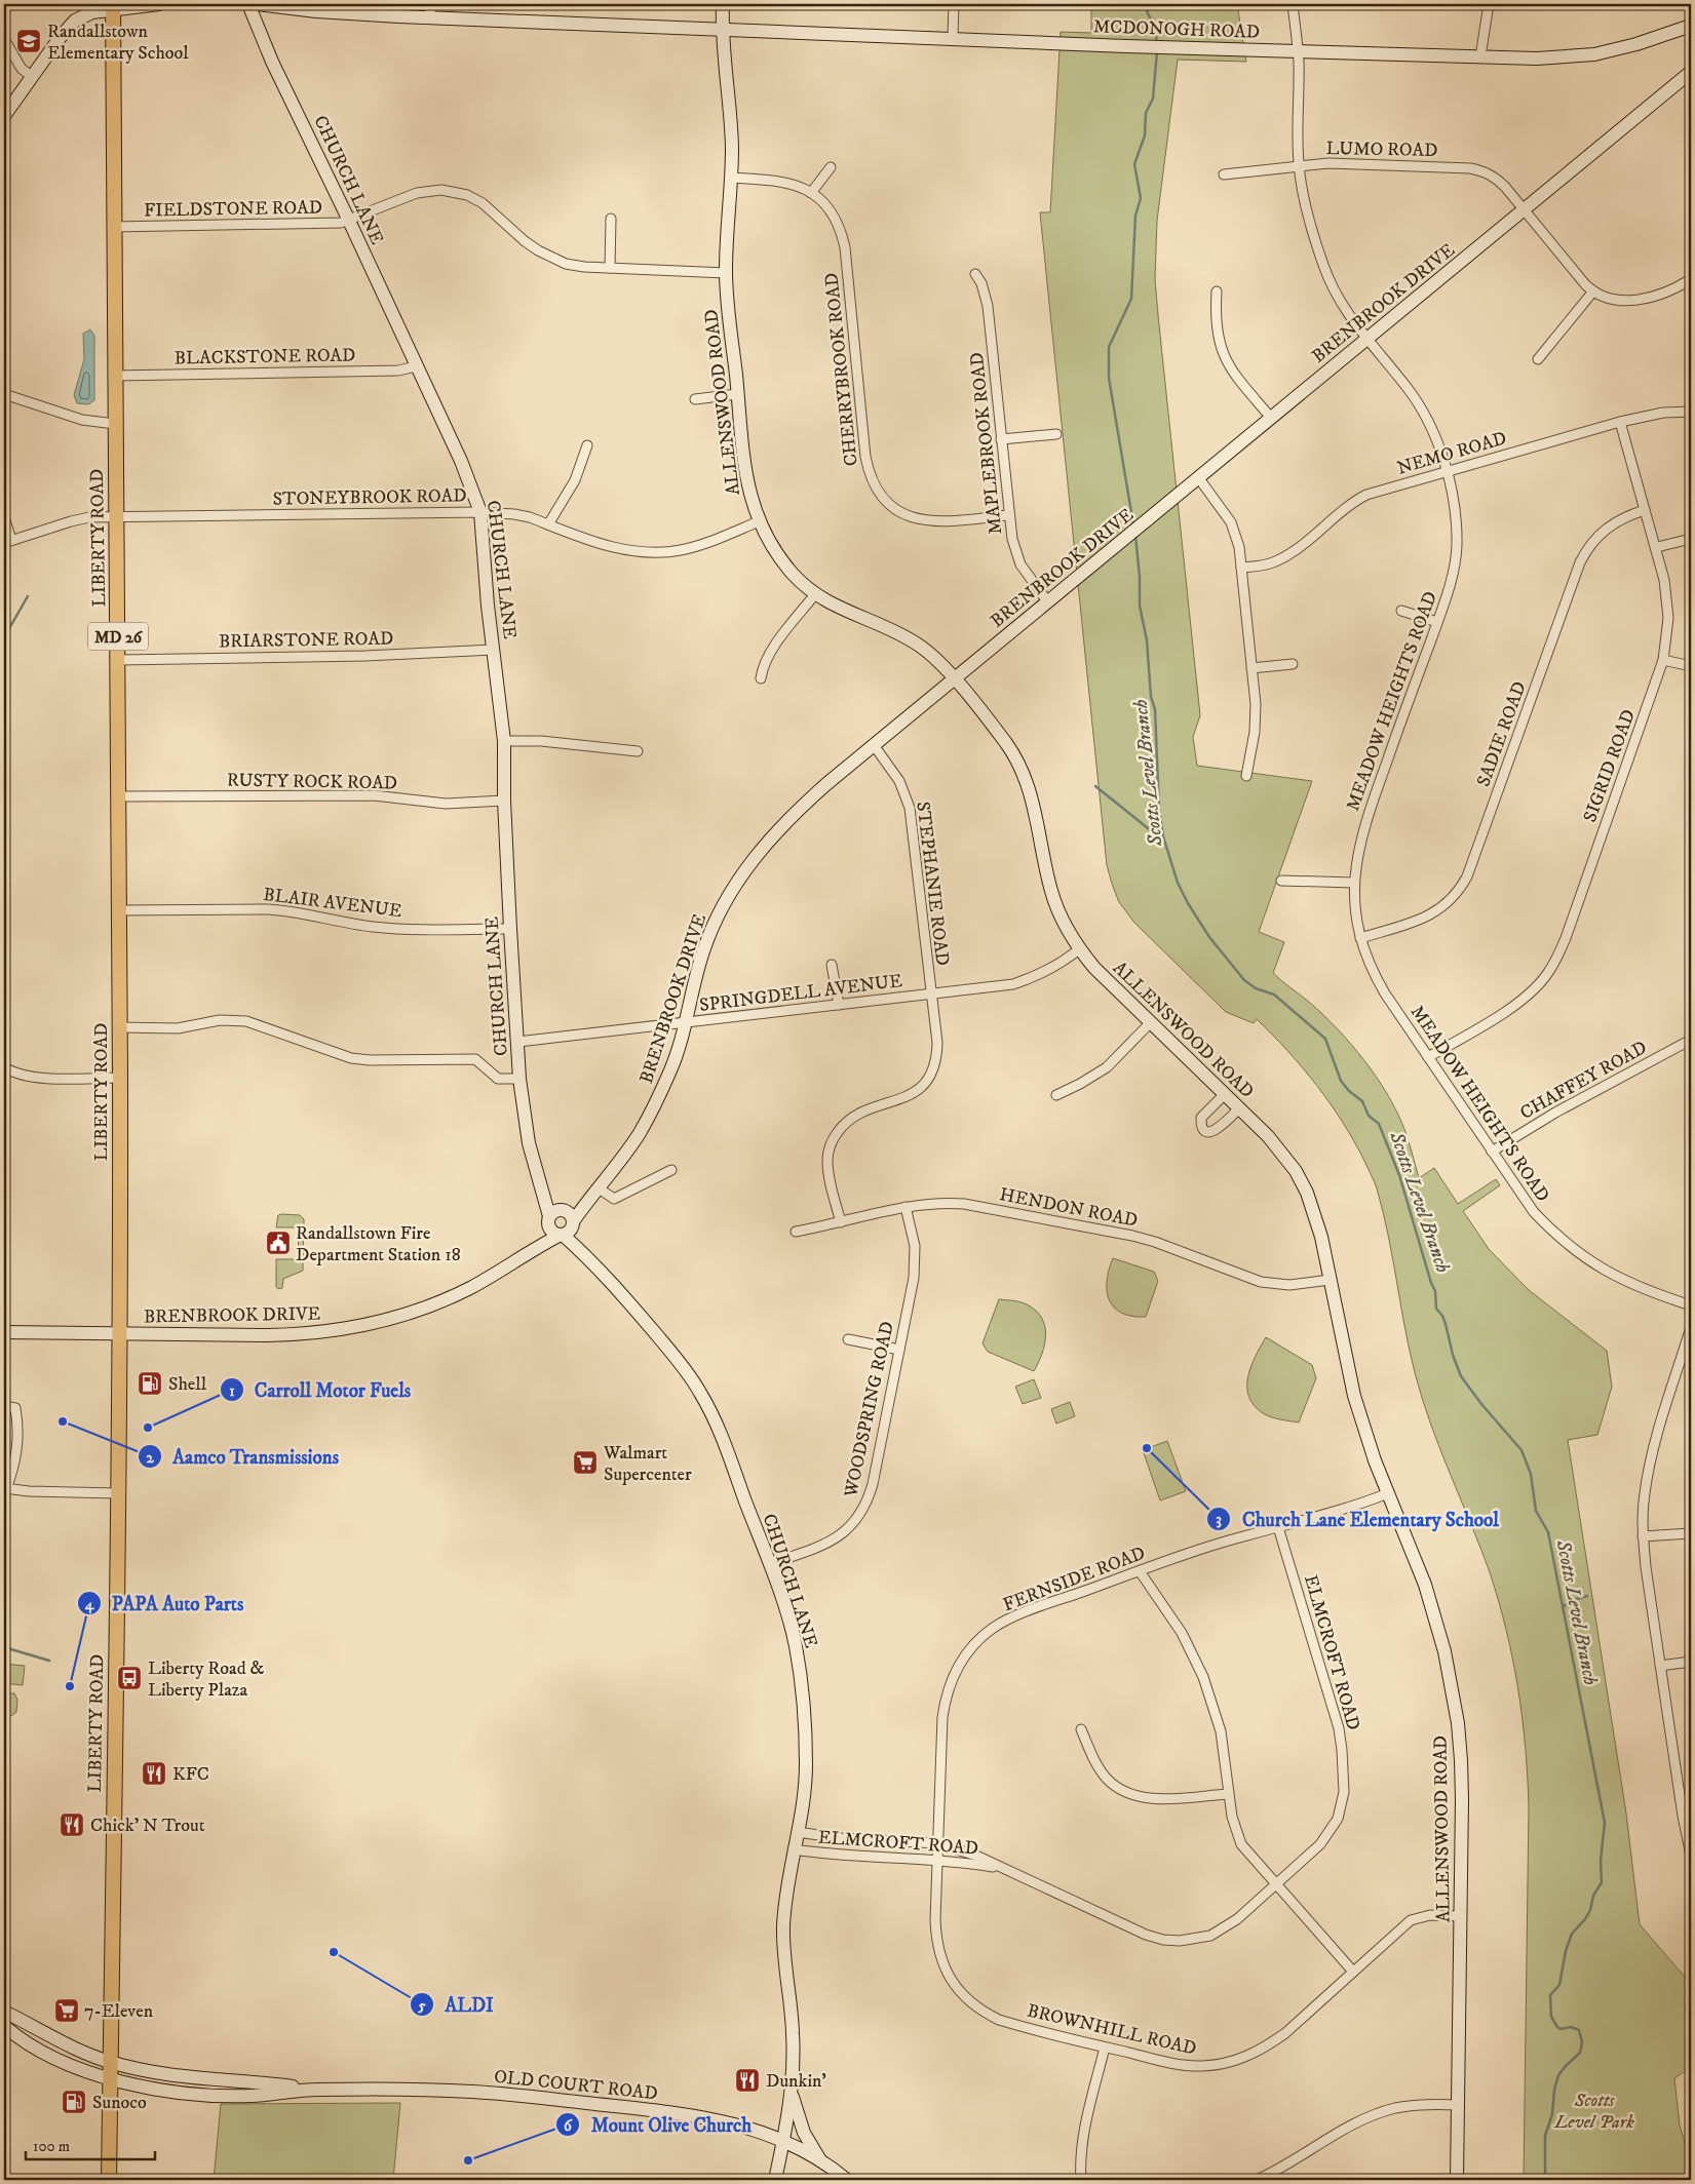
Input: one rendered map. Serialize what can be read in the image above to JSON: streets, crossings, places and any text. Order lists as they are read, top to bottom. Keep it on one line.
{"streets":{"main road":["LIBERTY ROAD","MD 26"],"street":["MCDONOGH ROAD","LUMO ROAD","CHURCH LANE","FIELDSTONE ROAD","BRENBROOK DRIVE","BLACKSTONE ROAD","CHERRYBROOK ROAD","ALLENSWOOD ROAD","MAPLEBROOK ROAD","NEMO ROAD","STONEYBROOK ROAD","BRIARSTONE ROAD","MEADOW HEIGHTS ROAD","SADIE ROAD","SIGRID ROAD","RUSTY ROCK ROAD","STEPHANIE ROAD","BLAIR AVENUE","SPRINGDELL AVENUE","CHAFFEY ROAD","HENDON ROAD","WOODSPRING ROAD","FERNSIDE ROAD","ELMCROFT ROAD","BROWNHILL ROAD","OLD COURT ROAD"]},"crossings":[["MCDONOGH ROAD","ALLENSWOOD ROAD"],["MCDONOGH ROAD","MEADOW HEIGHTS ROAD"],["LUMO ROAD","BRENBROOK DRIVE"],["LUMO ROAD","MEADOW HEIGHTS ROAD"],["CHURCH LANE","FIELDSTONE ROAD"],["CHURCH LANE","BRENBROOK DRIVE"],["CHURCH LANE","BLACKSTONE ROAD"],["CHURCH LANE","STONEYBROOK ROAD"],["CHURCH LANE","BRIARSTONE ROAD"],["CHURCH LANE","RUSTY ROCK ROAD"],["CHURCH LANE","BLAIR AVENUE"],["CHURCH LANE","SPRINGDELL AVENUE"],["CHURCH LANE","WOODSPRING ROAD"],["CHURCH LANE","ELMCROFT ROAD"],["CHURCH LANE","OLD COURT ROAD"],["FIELDSTONE ROAD","ALLENSWOOD ROAD"],["FIELDSTONE ROAD","LIBERTY ROAD"],["BRENBROOK DRIVE","ALLENSWOOD ROAD"],["BRENBROOK DRIVE","MAPLEBROOK ROAD"],["BRENBROOK DRIVE","LIBERTY ROAD"],["BRENBROOK DRIVE","MEADOW HEIGHTS ROAD"],["BRENBROOK DRIVE","STEPHANIE ROAD"],["BRENBROOK DRIVE","SPRINGDELL AVENUE"],["BLACKSTONE ROAD","LIBERTY ROAD"],["CHERRYBROOK ROAD","ALLENSWOOD ROAD"],["CHERRYBROOK ROAD","MAPLEBROOK ROAD"],["ALLENSWOOD ROAD","STONEYBROOK ROAD"],["ALLENSWOOD ROAD","SPRINGDELL AVENUE"],["ALLENSWOOD ROAD","HENDON ROAD"],["ALLENSWOOD ROAD","FERNSIDE ROAD"],["ALLENSWOOD ROAD","BROWNHILL ROAD"],["NEMO ROAD","MEADOW HEIGHTS ROAD"],["NEMO ROAD","SIGRID ROAD"],["STONEYBROOK ROAD","LIBERTY ROAD"],["LIBERTY ROAD","BRIARSTONE ROAD"],["LIBERTY ROAD","RUSTY ROCK ROAD"],["LIBERTY ROAD","BLAIR AVENUE"],["LIBERTY ROAD","OLD COURT ROAD"],["MEADOW HEIGHTS ROAD","SADIE ROAD"],["MEADOW HEIGHTS ROAD","SIGRID ROAD"],["MEADOW HEIGHTS ROAD","CHAFFEY ROAD"],["SADIE ROAD","SIGRID ROAD"],["STEPHANIE ROAD","SPRINGDELL AVENUE"],["STEPHANIE ROAD","HENDON ROAD"],["HENDON ROAD","WOODSPRING ROAD"],["FERNSIDE ROAD","ELMCROFT ROAD"],["FERNSIDE ROAD","BROWNHILL ROAD"],["ELMCROFT ROAD","BROWNHILL ROAD"]],"water":["Scotts Level Branch"],"parks":["Scotts Level Park"],"places":{"school or university":["Randallstown Elementary School"],"public building":["Randallstown Fire Department Station 18"],"fuel station":["Shell","Sunoco"],"other":["Aamco Transmissions","Carroll Motor Fuels","Church Lane Elementary School","PAPA Auto Parts","ALDI","Mount Olive Church"],"supermarket":["Walmart Supercenter","7-Eleven"],"bus stop":["Liberty Road & Liberty Plaza"],"restaurant":["KFC","Chick' N Trout","Dunkin'"]},"scale_bar":"100 m"}
